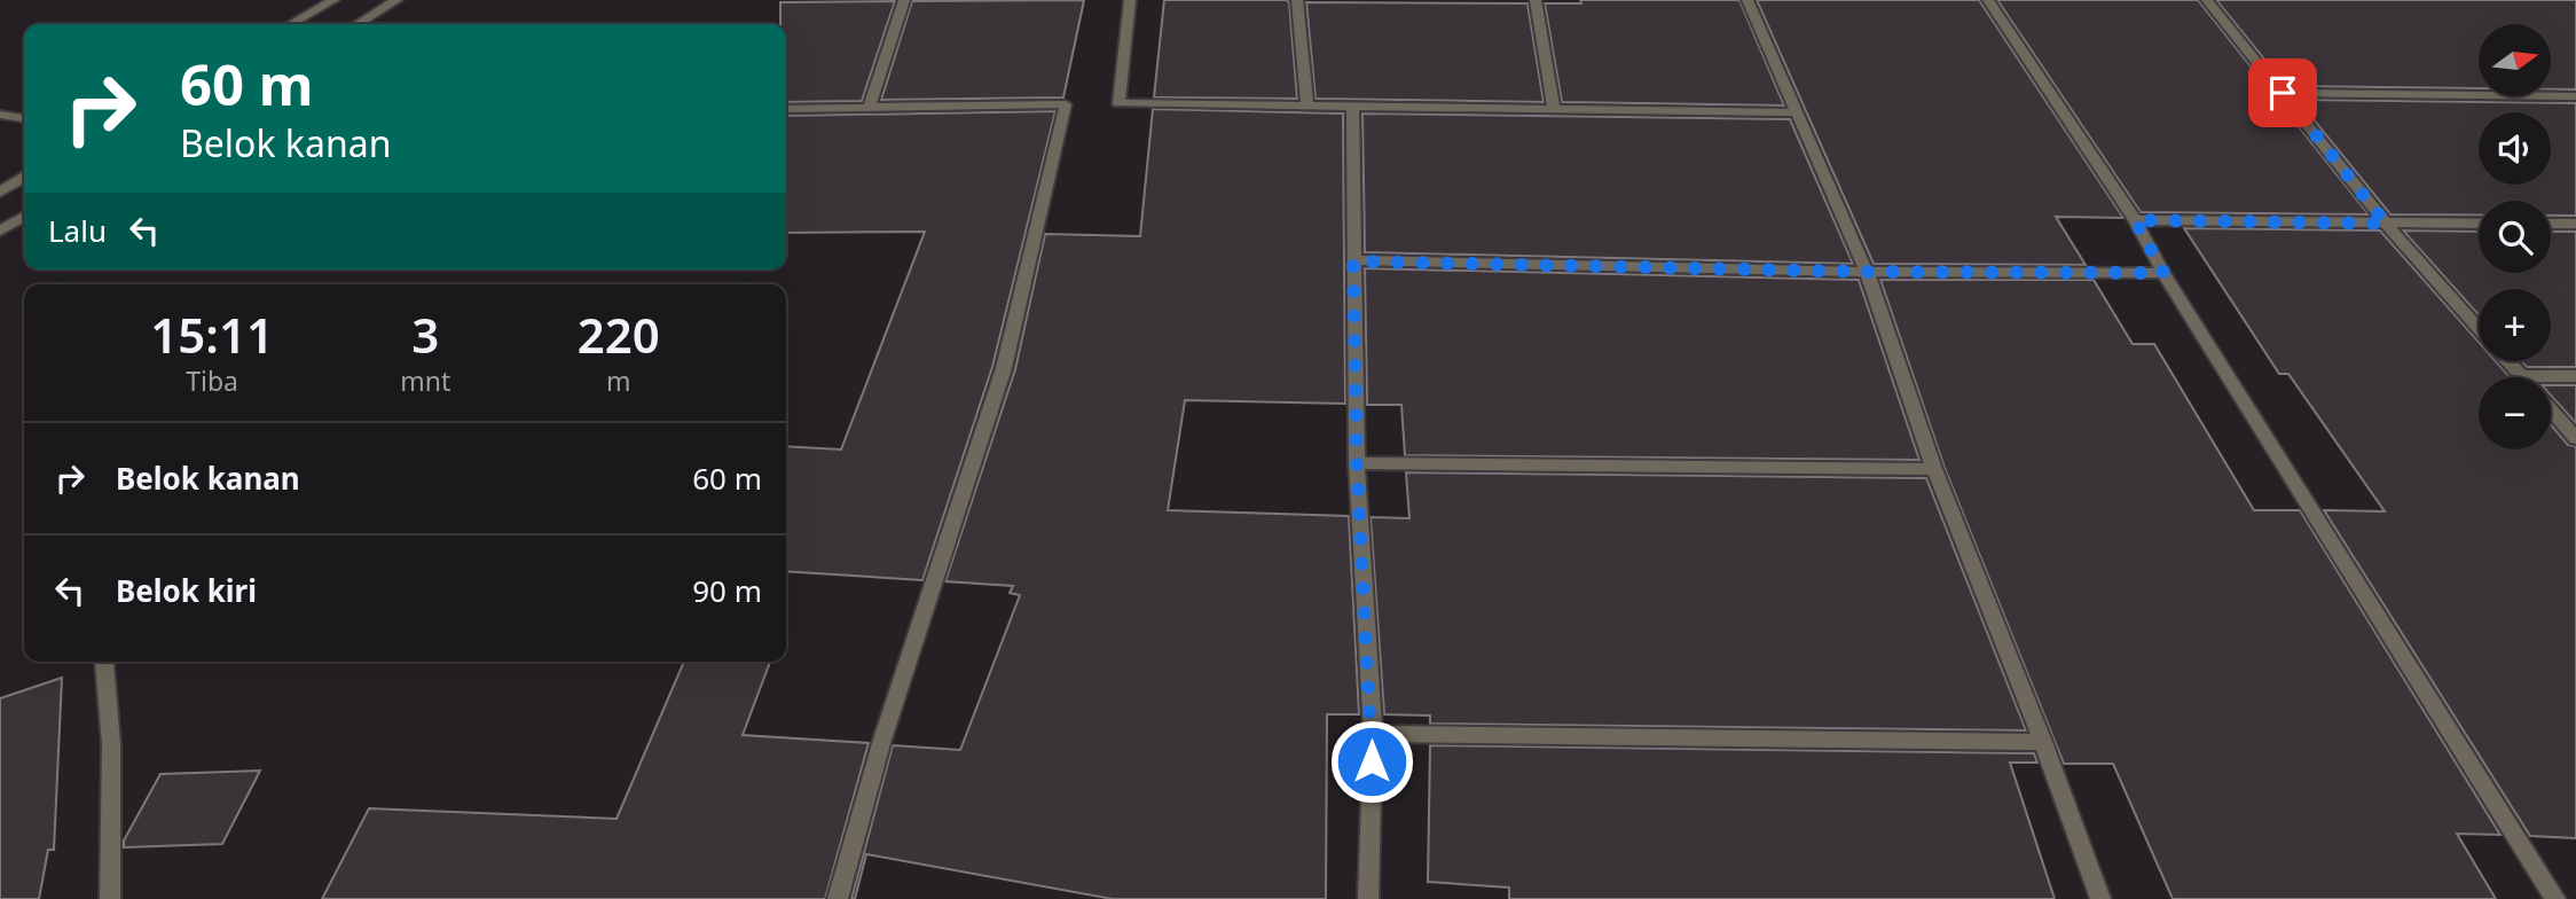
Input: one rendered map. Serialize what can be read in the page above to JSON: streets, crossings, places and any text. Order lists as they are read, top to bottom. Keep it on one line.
{"north":"right","page":{"map_buttons":["+","−"],"turn":["60 m","Belok kanan"],"then":"Lalu","eta":["15:11","Tiba","3","mnt","220","m"],"list":[{"name":"Belok kanan","value":"60 m"},{"name":"Belok kiri","value":"90 m"}]}}
